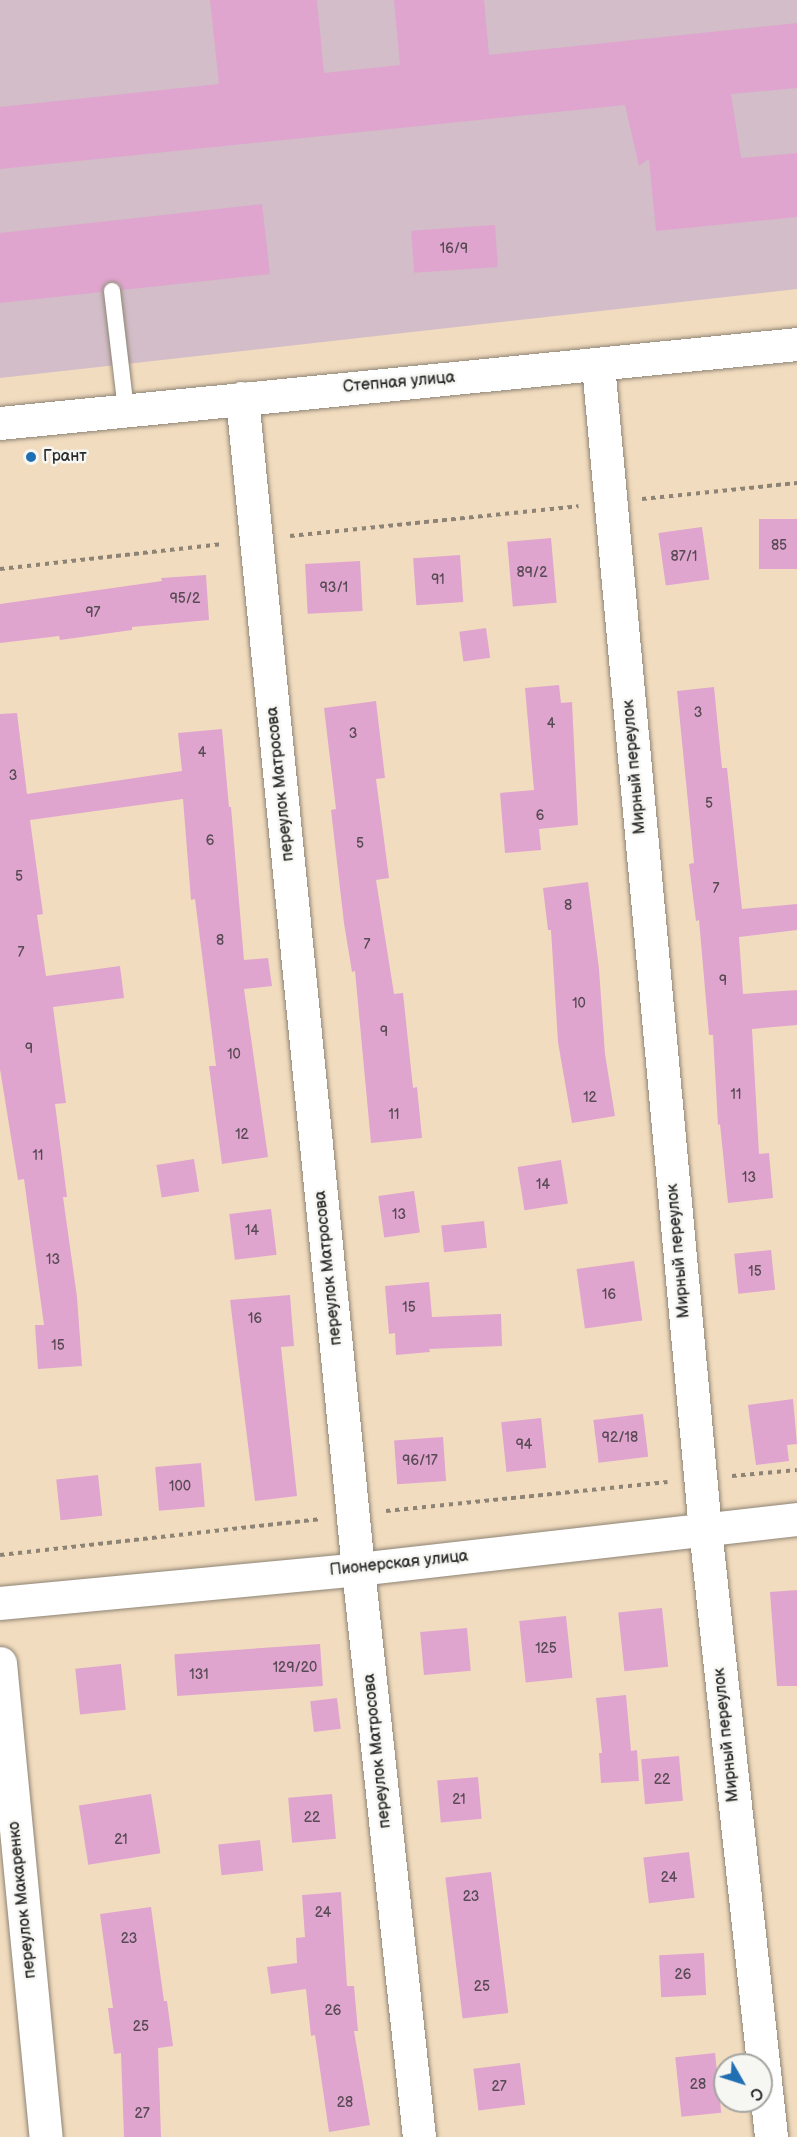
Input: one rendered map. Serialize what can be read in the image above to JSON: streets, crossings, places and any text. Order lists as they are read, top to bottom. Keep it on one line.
{"streets":{"street":["Степная улица","Мирный переулок","переулок Матросова","Пионерская улица","переулок Макаренко"]},"crossings":[["Степная улица","Мирный переулок"],["Степная улица","переулок Матросова"],["Мирный переулок","Пионерская улица"],["переулок Матросова","Пионерская улица"]],"places":["Грант"],"house_numbers":["16/9","85","87/1","89/2","91","93/1","95/2","97","3","4","3","4","3","5","6","6","5","5","7","8","8","7","7","9","10","9","9","10","11","12","11","12","11","13","14","13","14","13","15","16","15","16","15","92/18","94","96/17","100","125","129/20","131","22","21","22","21","24","23","24","23","26","25","26","25","28","27","28","27"],"north":"bottom right"}
